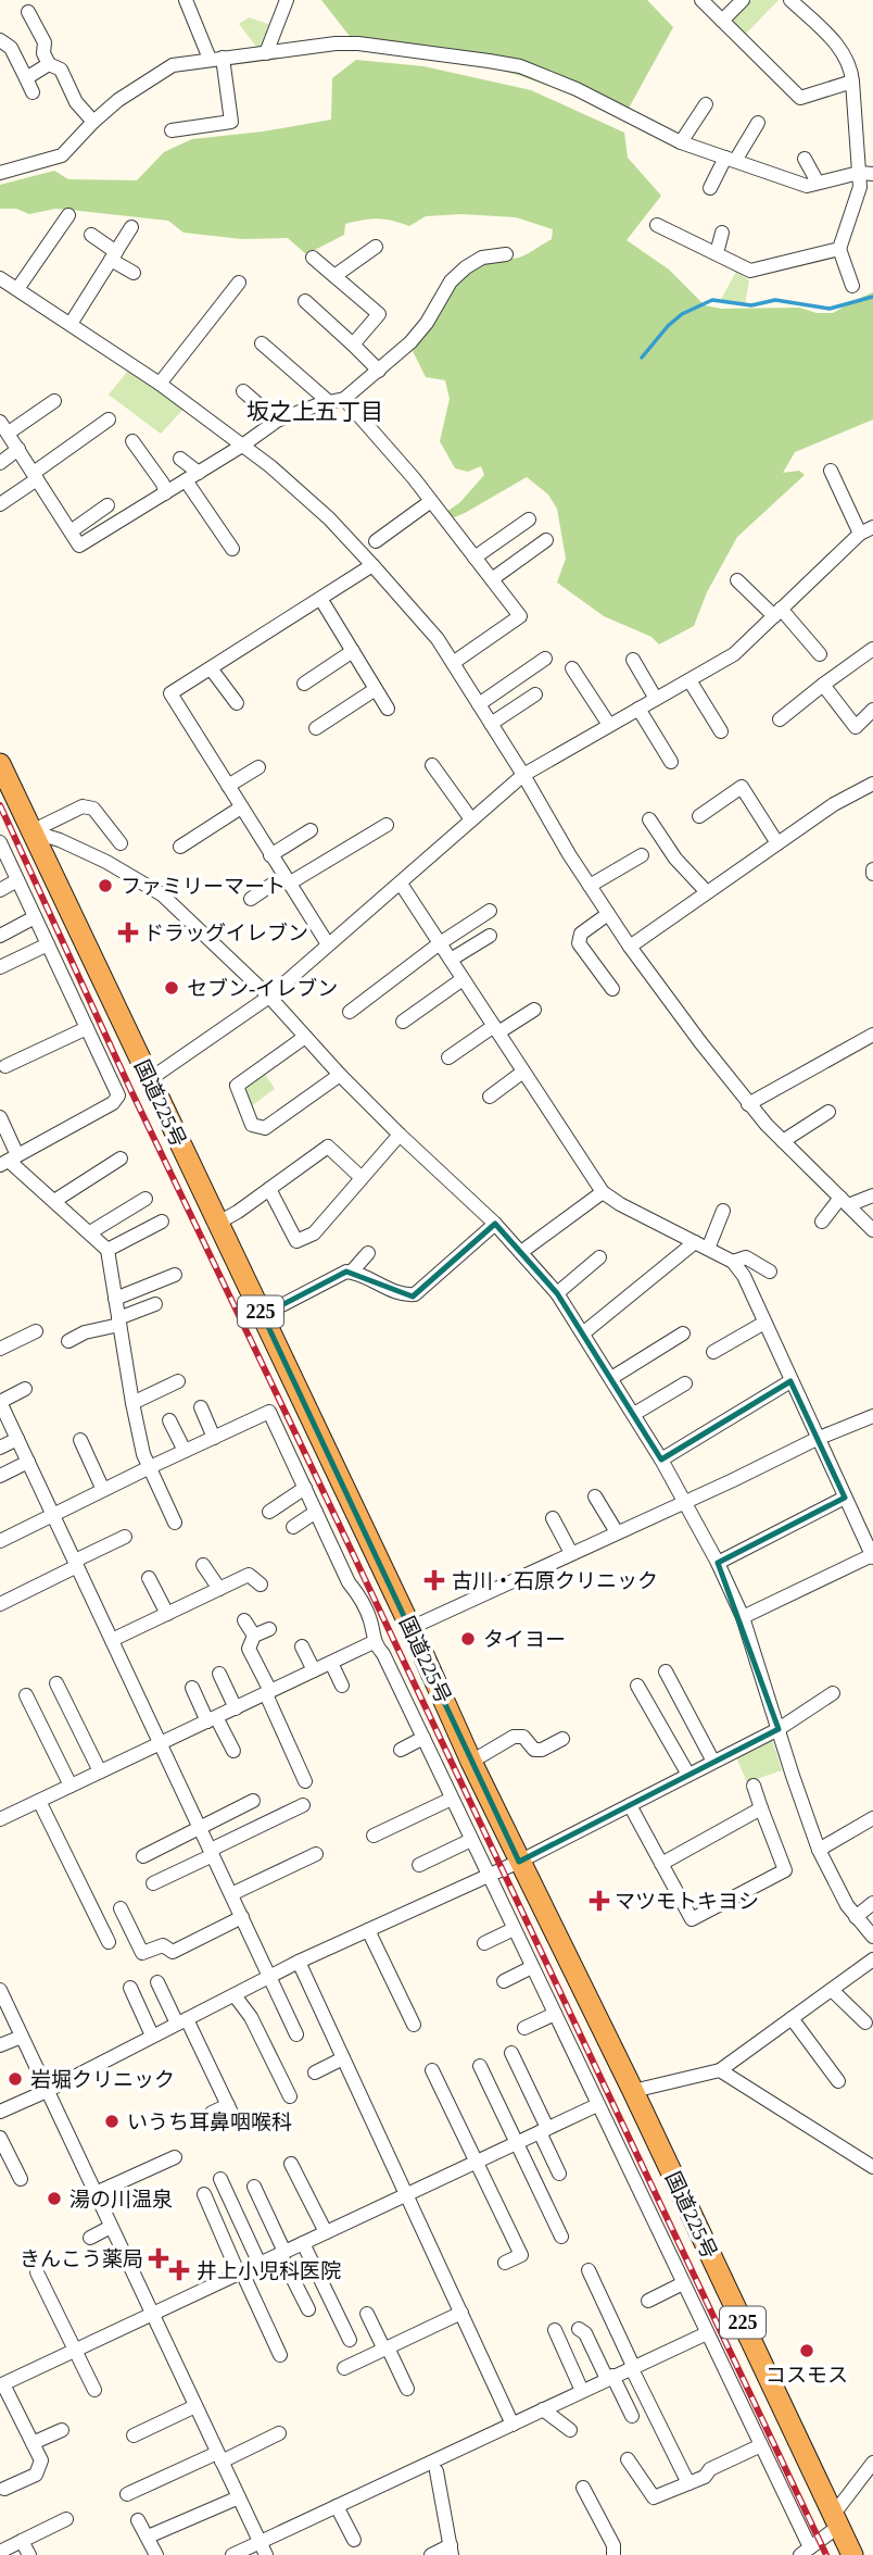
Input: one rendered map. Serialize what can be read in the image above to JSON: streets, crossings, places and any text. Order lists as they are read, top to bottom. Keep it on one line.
{"streets":{"highway":["国道225号","225"]},"districts":["坂之上五丁目"],"places":{"other":["ファミリーマート","セブン-イレブン","タイヨー","岩堀クリニック","いうち耳鼻咽喉科","湯の川温泉","コスモス"],"health":["ドラッグイレブン","古川・石原クリニック","マツモトキヨシ","きんこう薬局","井上小児科医院"]}}
